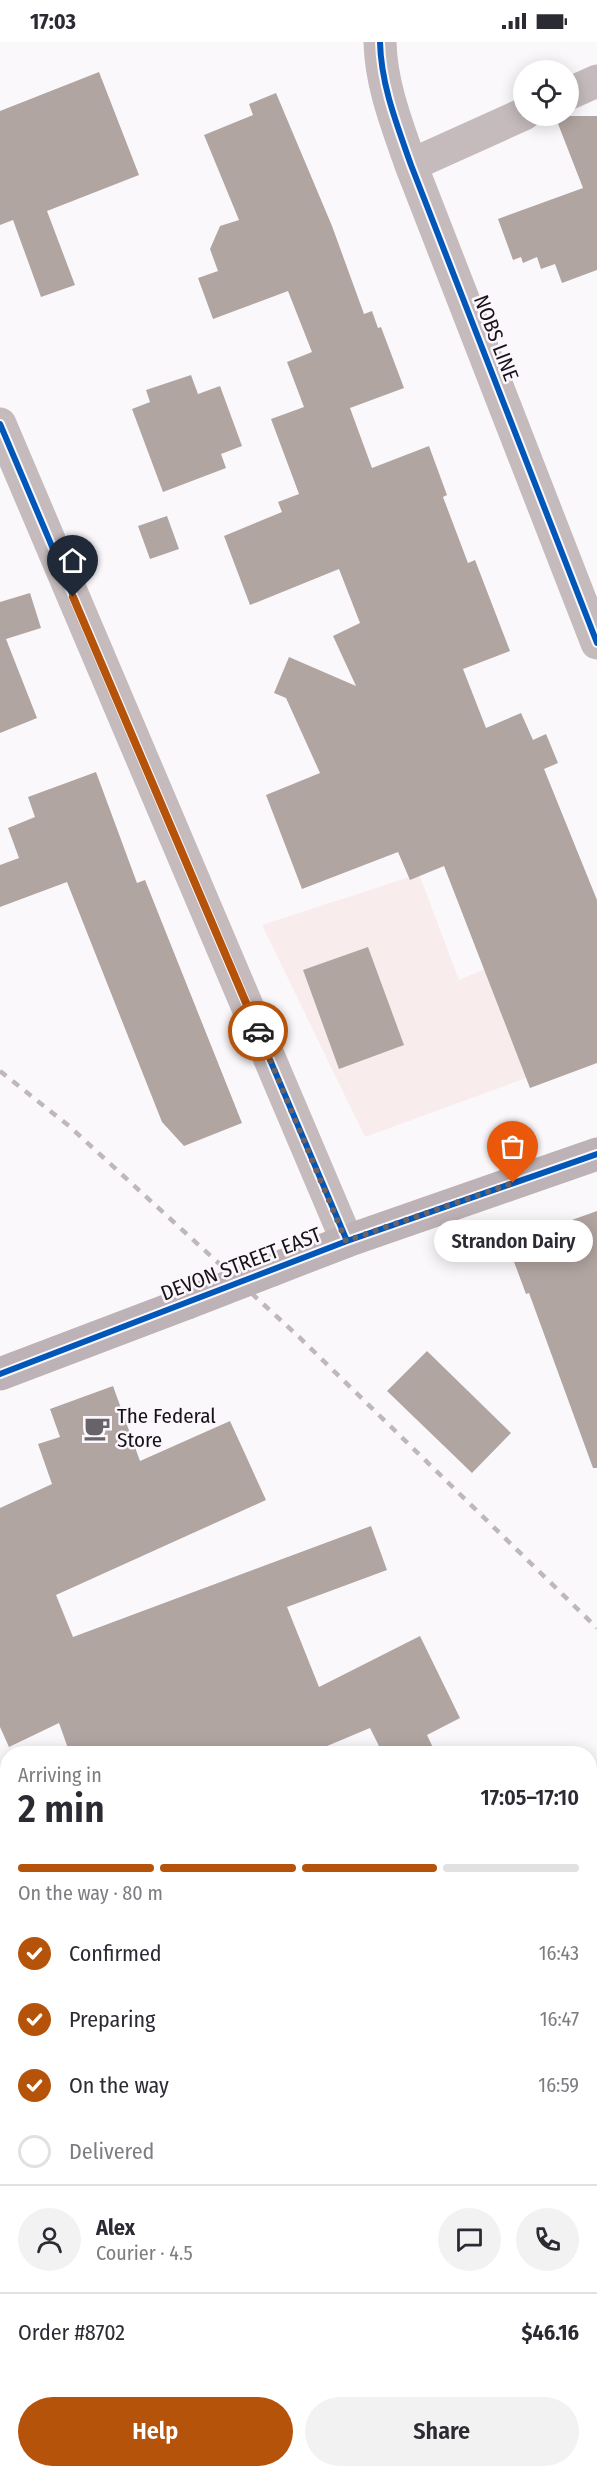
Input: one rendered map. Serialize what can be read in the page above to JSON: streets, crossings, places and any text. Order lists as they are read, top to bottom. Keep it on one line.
{"streets":{"main road":["DEVON STREET EAST"],"street":["NOBS LINE"]},"places":{"other":["Strandon Dairy"],"cafe":["The Federal Store"]},"page":{"status":"17:03","bubble":"Strandon Dairy","heading":["2 min","Arriving in","17:05–17:10"],"panel":["Alex","Courier · 4.5","Order #8702","$46.16"],"bar":"On the way · 80 m","list":[["Confirmed","16:43"],["Preparing","16:47"],["On the way","16:59"],"Delivered"],"buttons":["Help","Share"]}}
